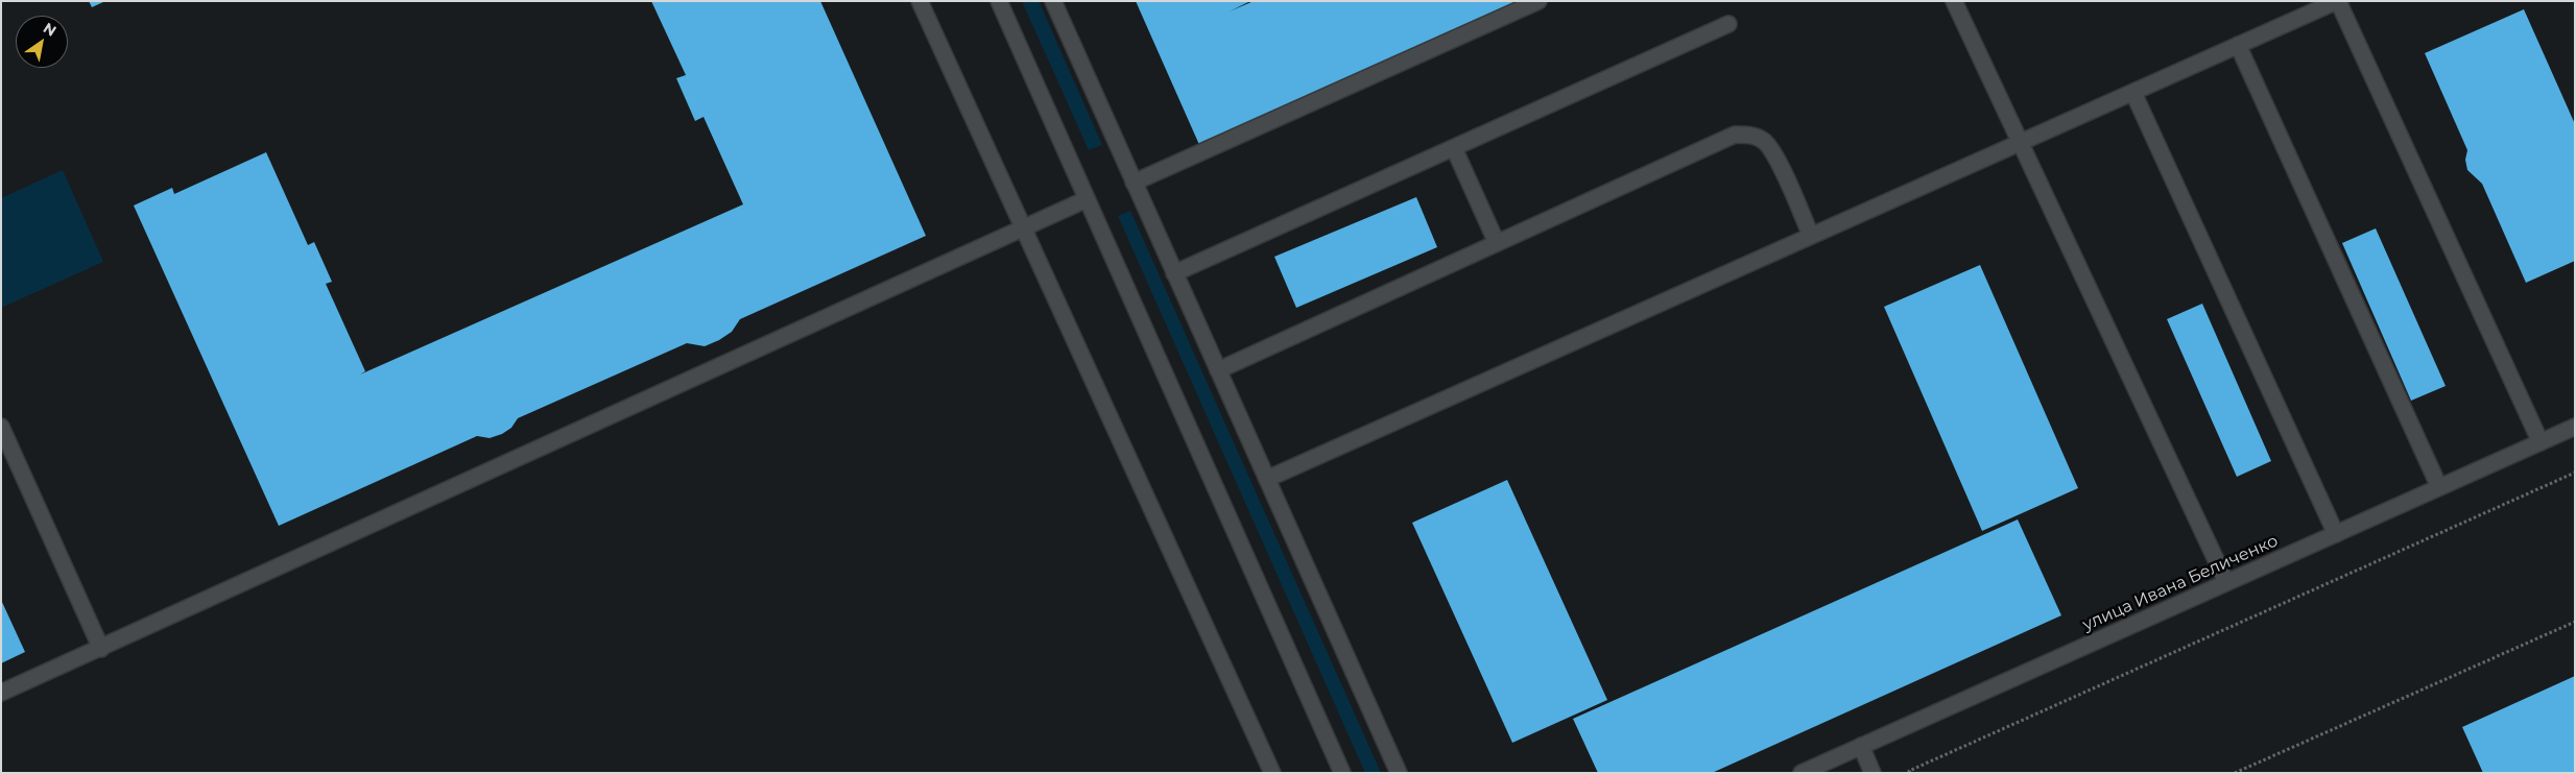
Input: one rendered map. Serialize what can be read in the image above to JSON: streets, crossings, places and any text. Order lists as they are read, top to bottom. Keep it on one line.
{"streets":{"street":["улица Ивана Беличенко"]},"north":"top right"}
